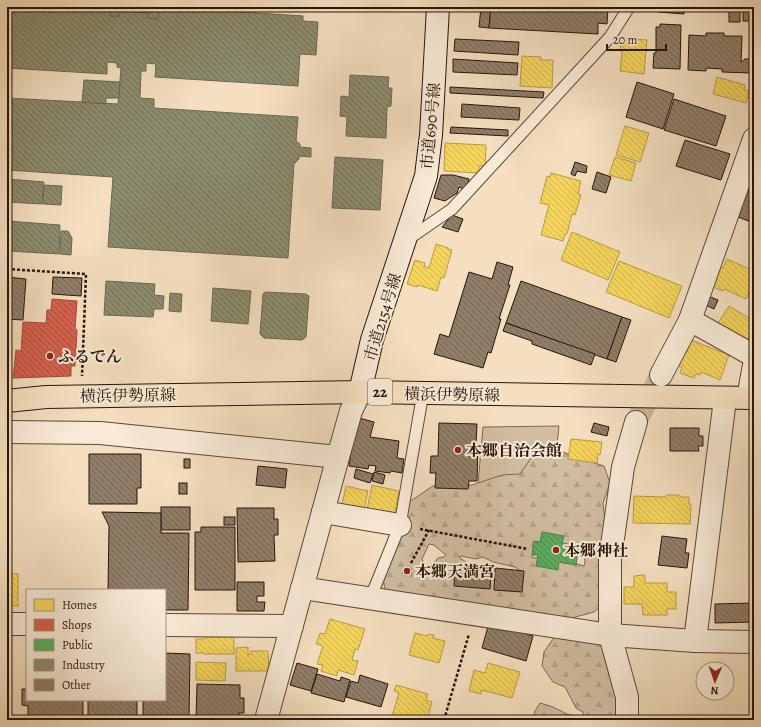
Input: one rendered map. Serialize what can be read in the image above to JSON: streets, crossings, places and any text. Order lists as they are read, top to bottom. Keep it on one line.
{"streets":{"main road":["22","横浜伊勢原線"],"street":["市道690号線","市道2154号線"]},"crossings":[["市道690号線","市道2154号線"],["市道2154号線","横浜伊勢原線"]],"places":["ふるでん","本郷自治会館","本郷神社","本郷天満宮"],"legend":["Homes","Shops","Public","Industry","Other"],"scale_bar":"20 m","north":"bottom"}
